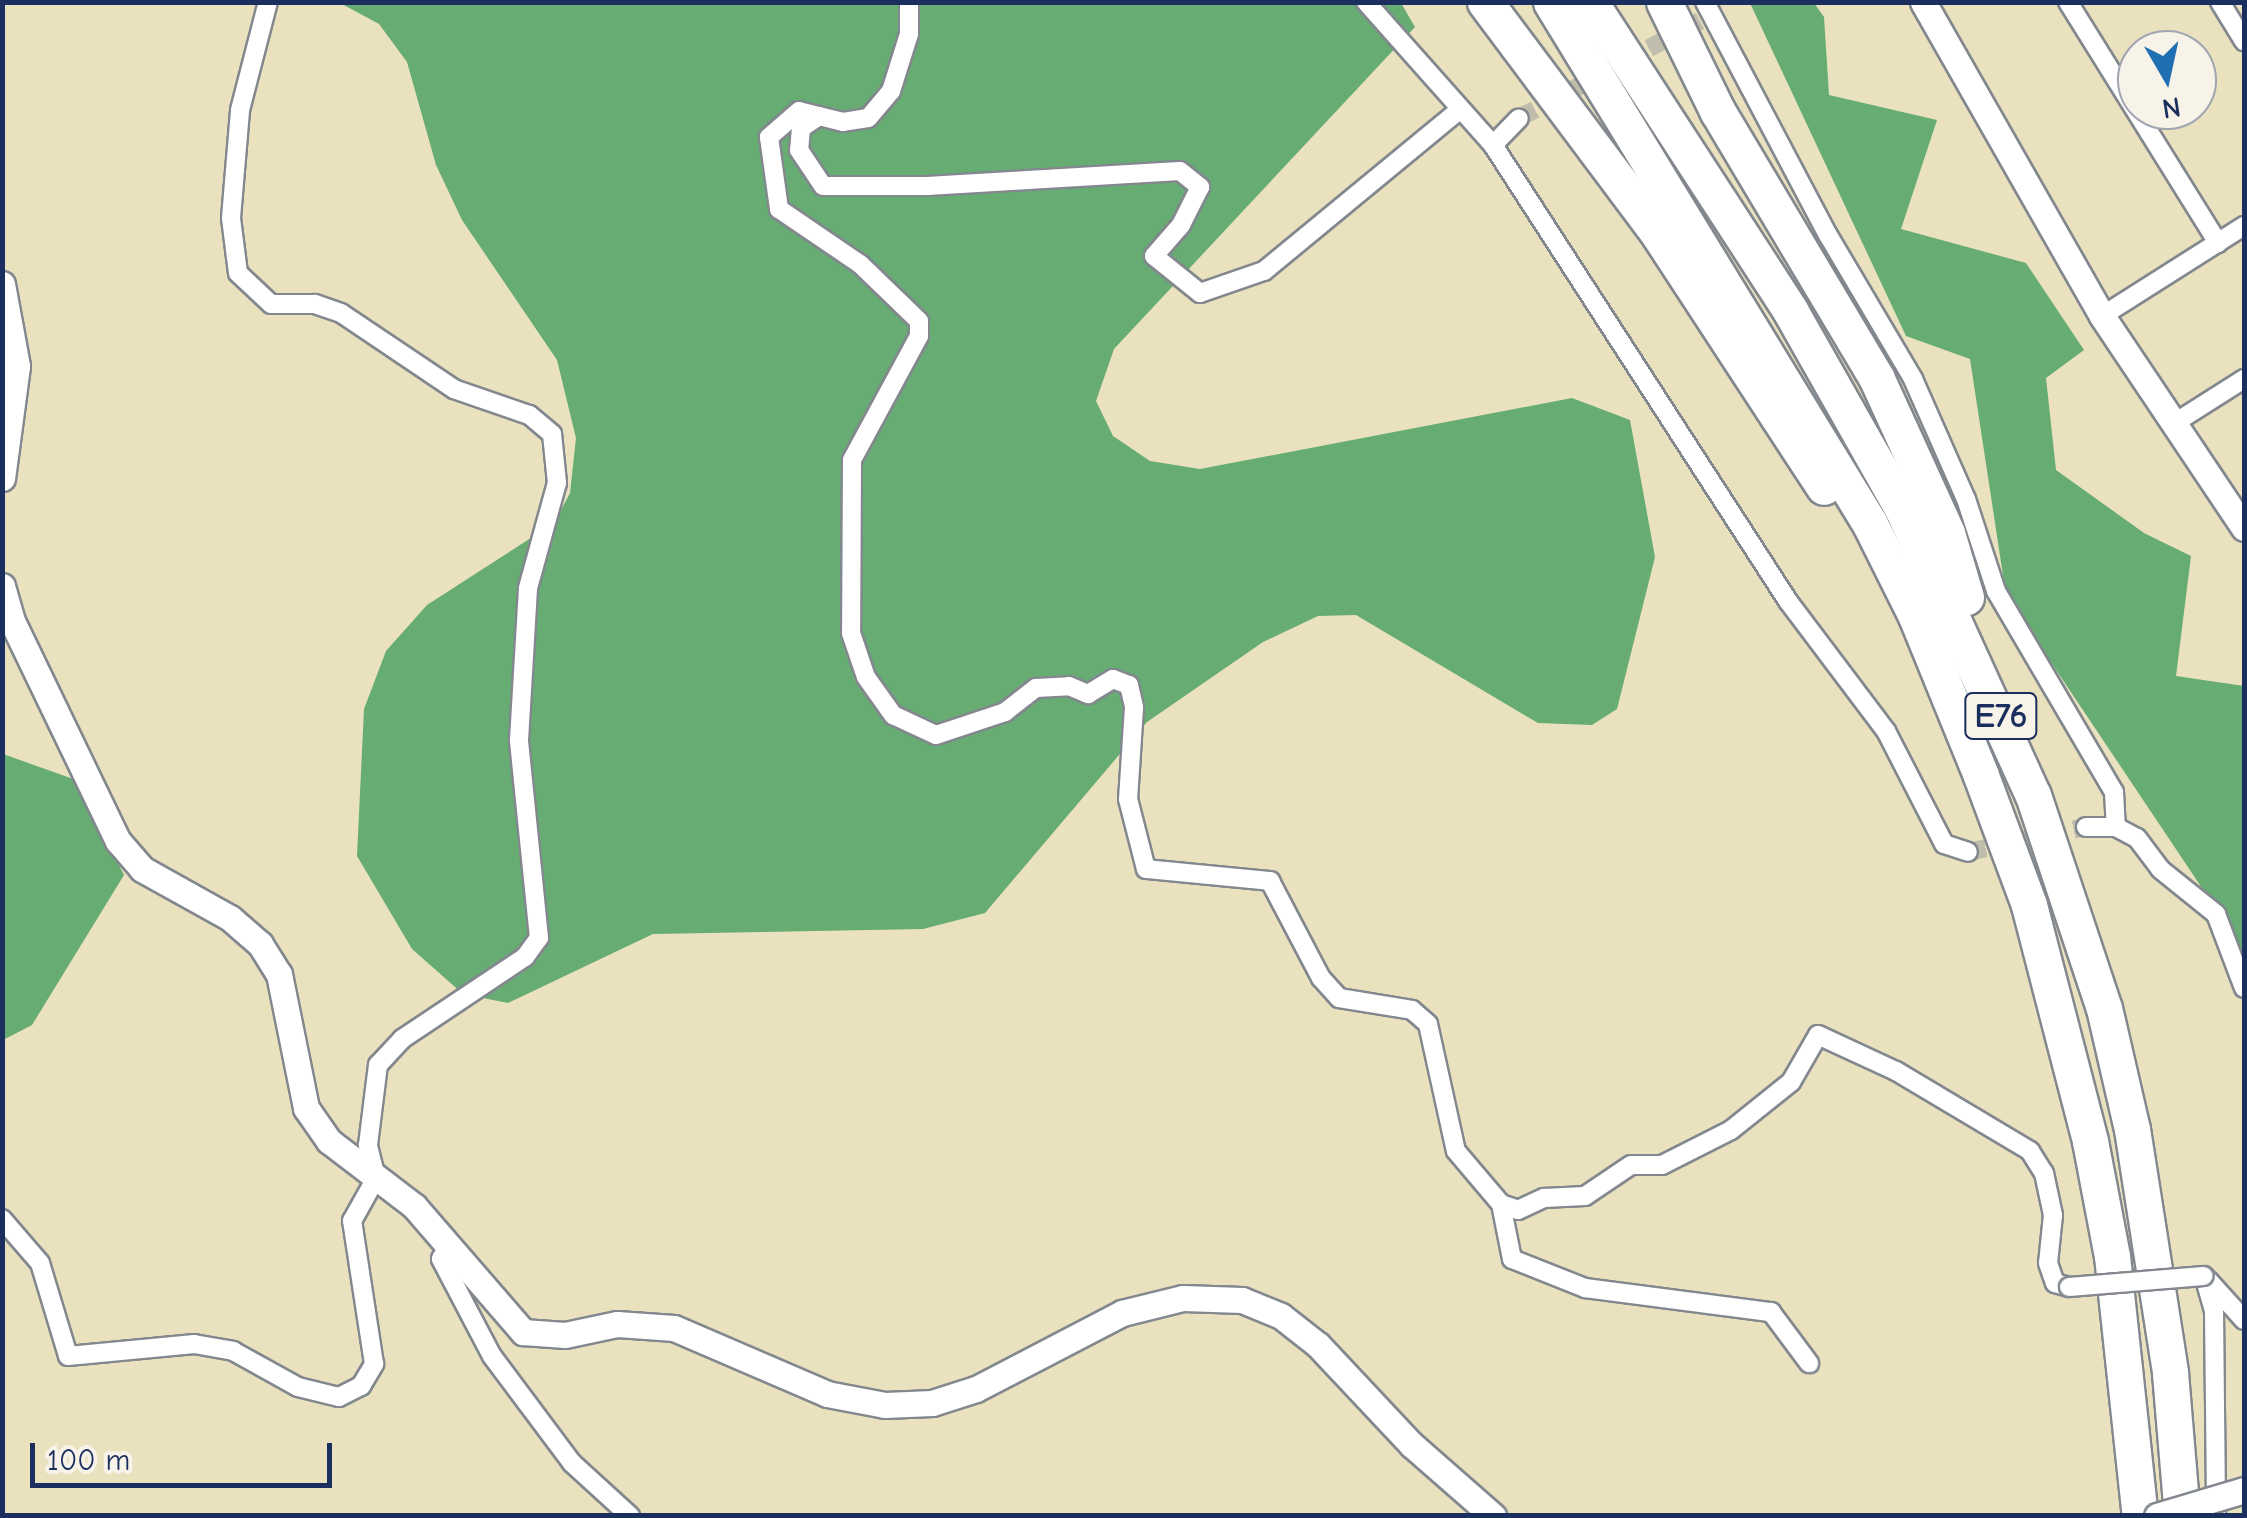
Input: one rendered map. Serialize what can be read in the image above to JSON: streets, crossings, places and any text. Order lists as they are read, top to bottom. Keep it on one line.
{"streets":{"highway":["E76"]},"scale_bar":"100 m","north":"bottom"}
